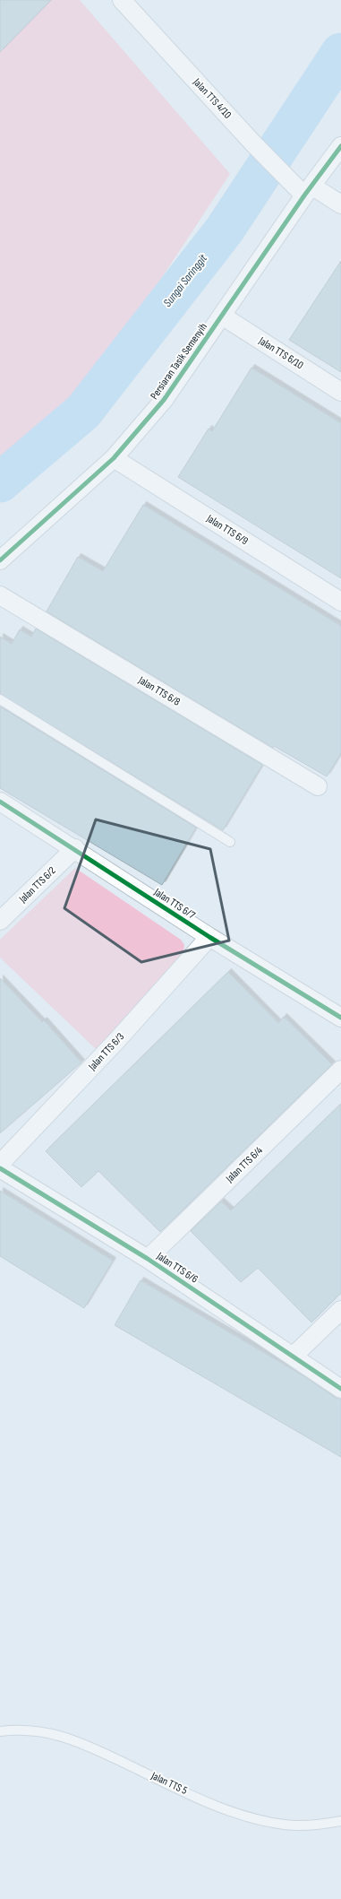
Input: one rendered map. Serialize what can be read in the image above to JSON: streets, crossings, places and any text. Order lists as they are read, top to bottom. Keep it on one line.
{"streets":{"street":["Jalan TTS 4/10","Jalan TTS 6/10","Persiaran Tasik Semenyih","Jalan TTS 6/9","Jalan TTS 6/8","Jalan TTS 6/2","Jalan TTS 6/7","Jalan TTS 6/3","Jalan TTS 6/4","Jalan TTS 6/6"],"lane":["Jalan TTS 5"]},"crossings":[["Jalan TTS 4/10","Persiaran Tasik Semenyih"],["Jalan TTS 6/10","Persiaran Tasik Semenyih"],["Persiaran Tasik Semenyih","Jalan TTS 6/9"],["Jalan TTS 6/2","Jalan TTS 6/7"],["Jalan TTS 6/7","Jalan TTS 6/3"],["Jalan TTS 6/4","Jalan TTS 6/6"]],"water":["Sungai Saringgit"]}
